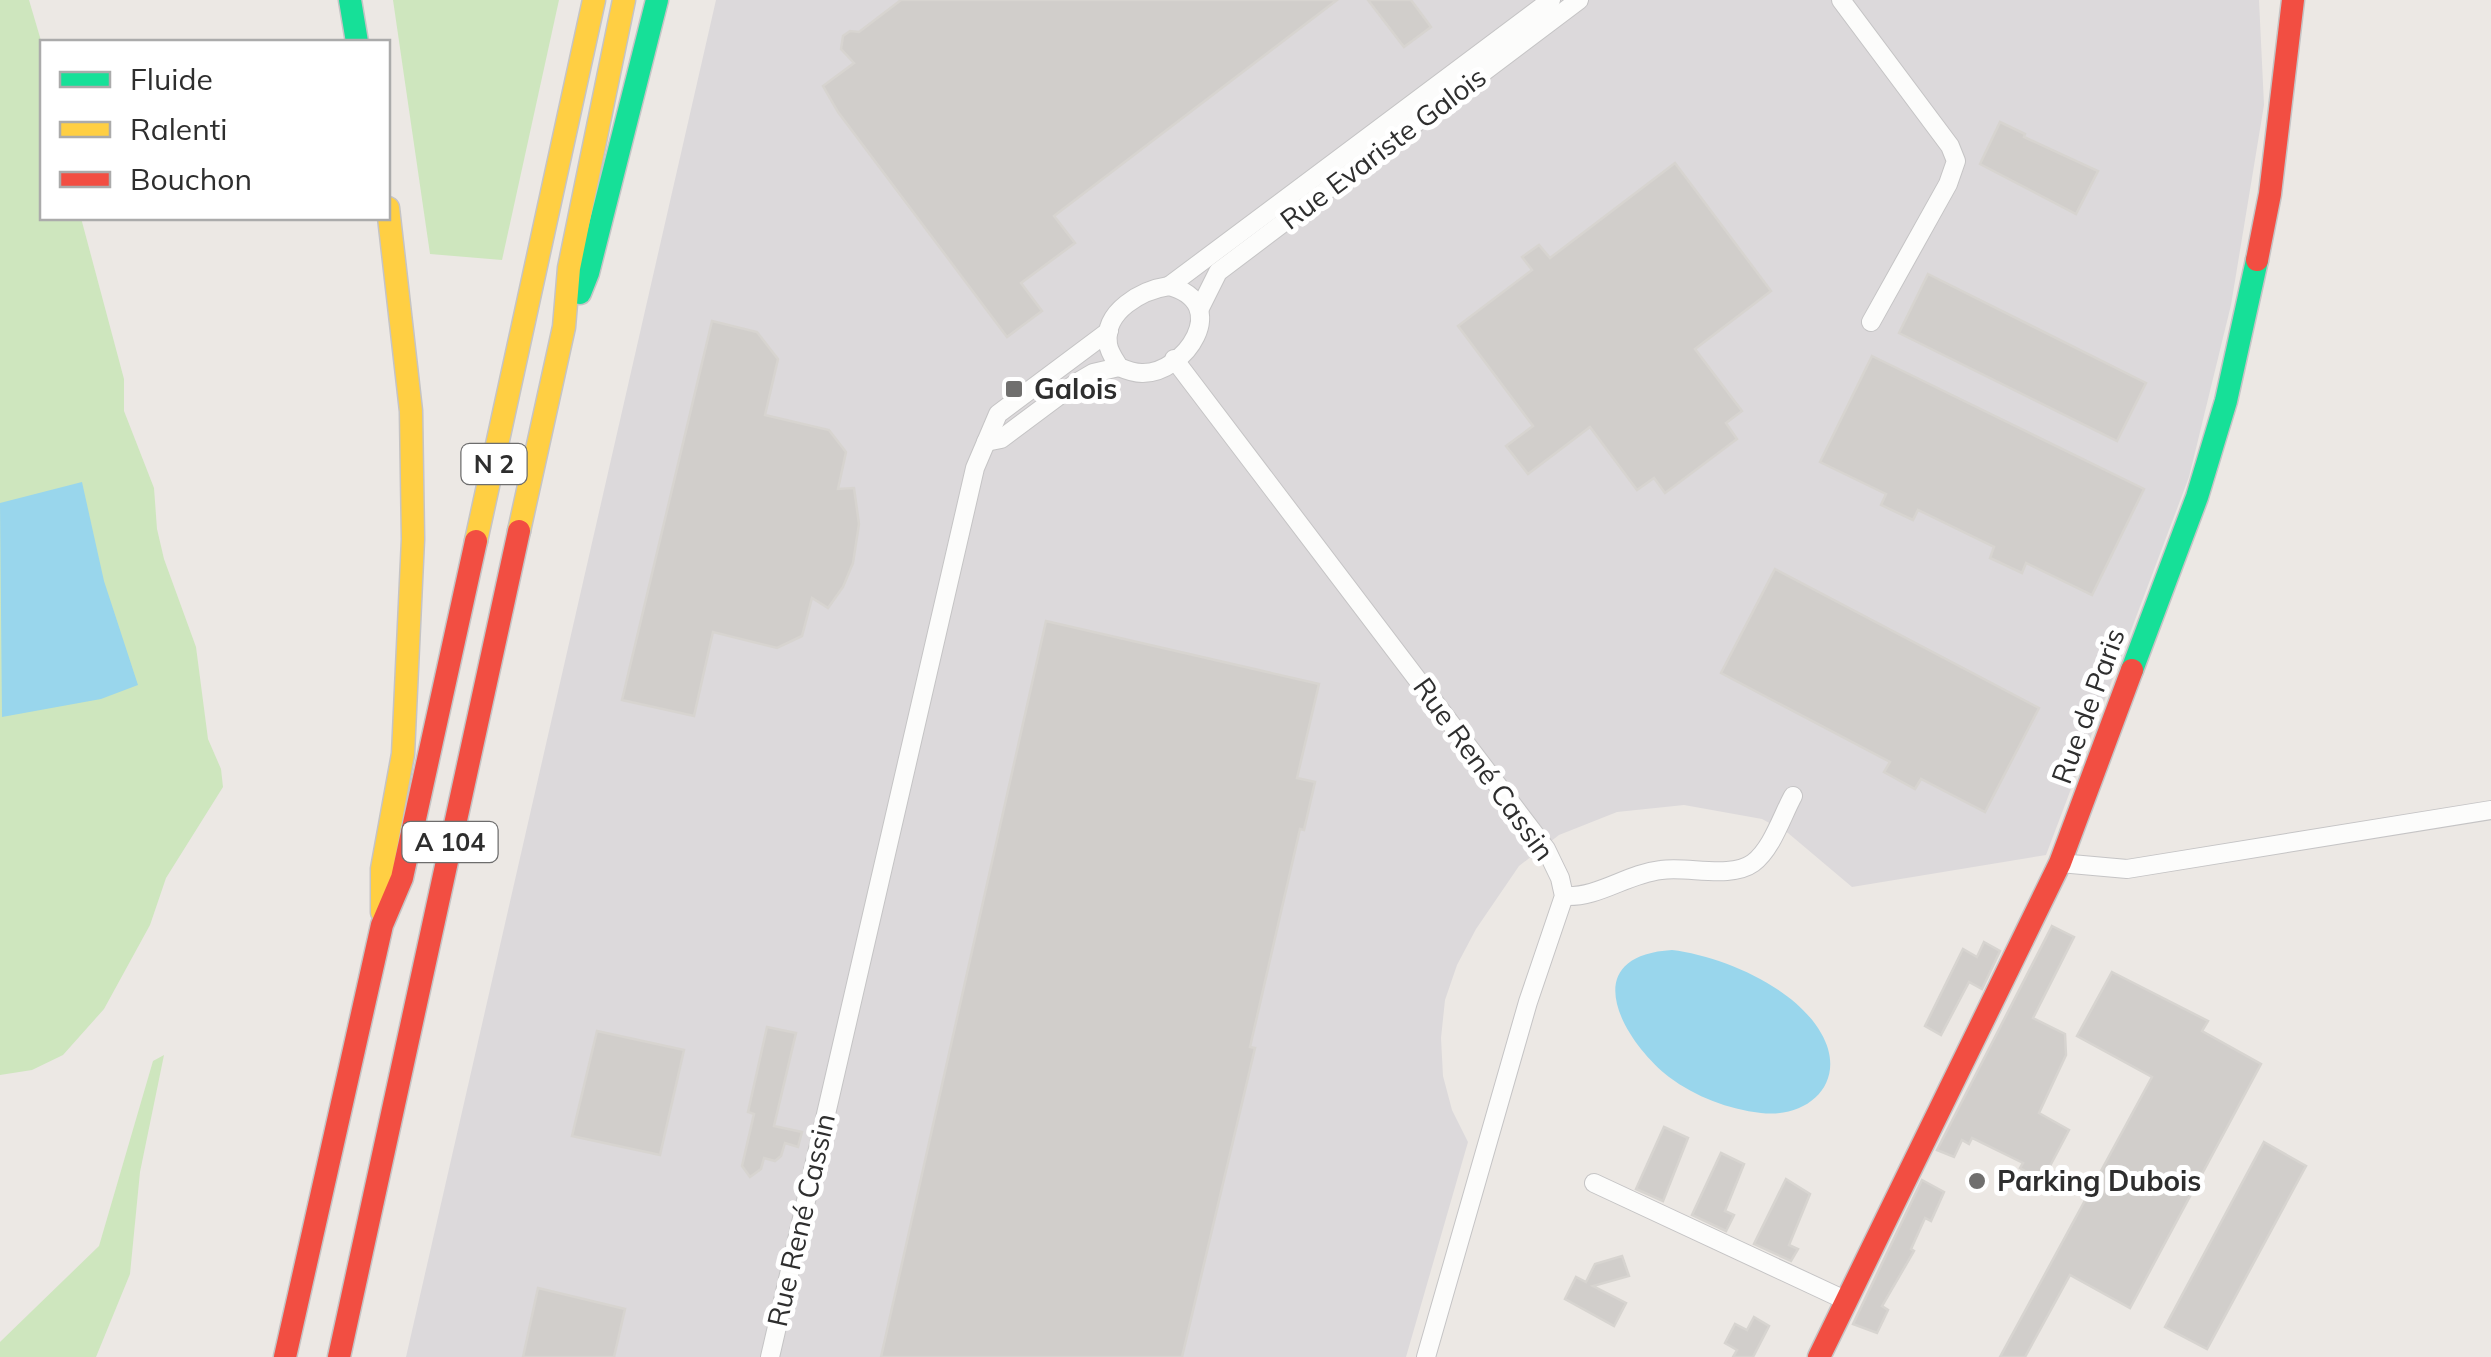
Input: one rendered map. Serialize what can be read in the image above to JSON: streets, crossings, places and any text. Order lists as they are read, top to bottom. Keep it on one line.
{"streets":{"main road":["N 2","Rue de Paris","A 104"],"street":["Rue Evariste Galois","Rue René Cassin"]},"crossings":[["Rue Evariste Galois","Rue René Cassin"],["N 2","A 104"]],"places":{"transit":["Galois"],"other":["Parking Dubois"]},"legend":["Fluide","Ralenti","Bouchon"]}
